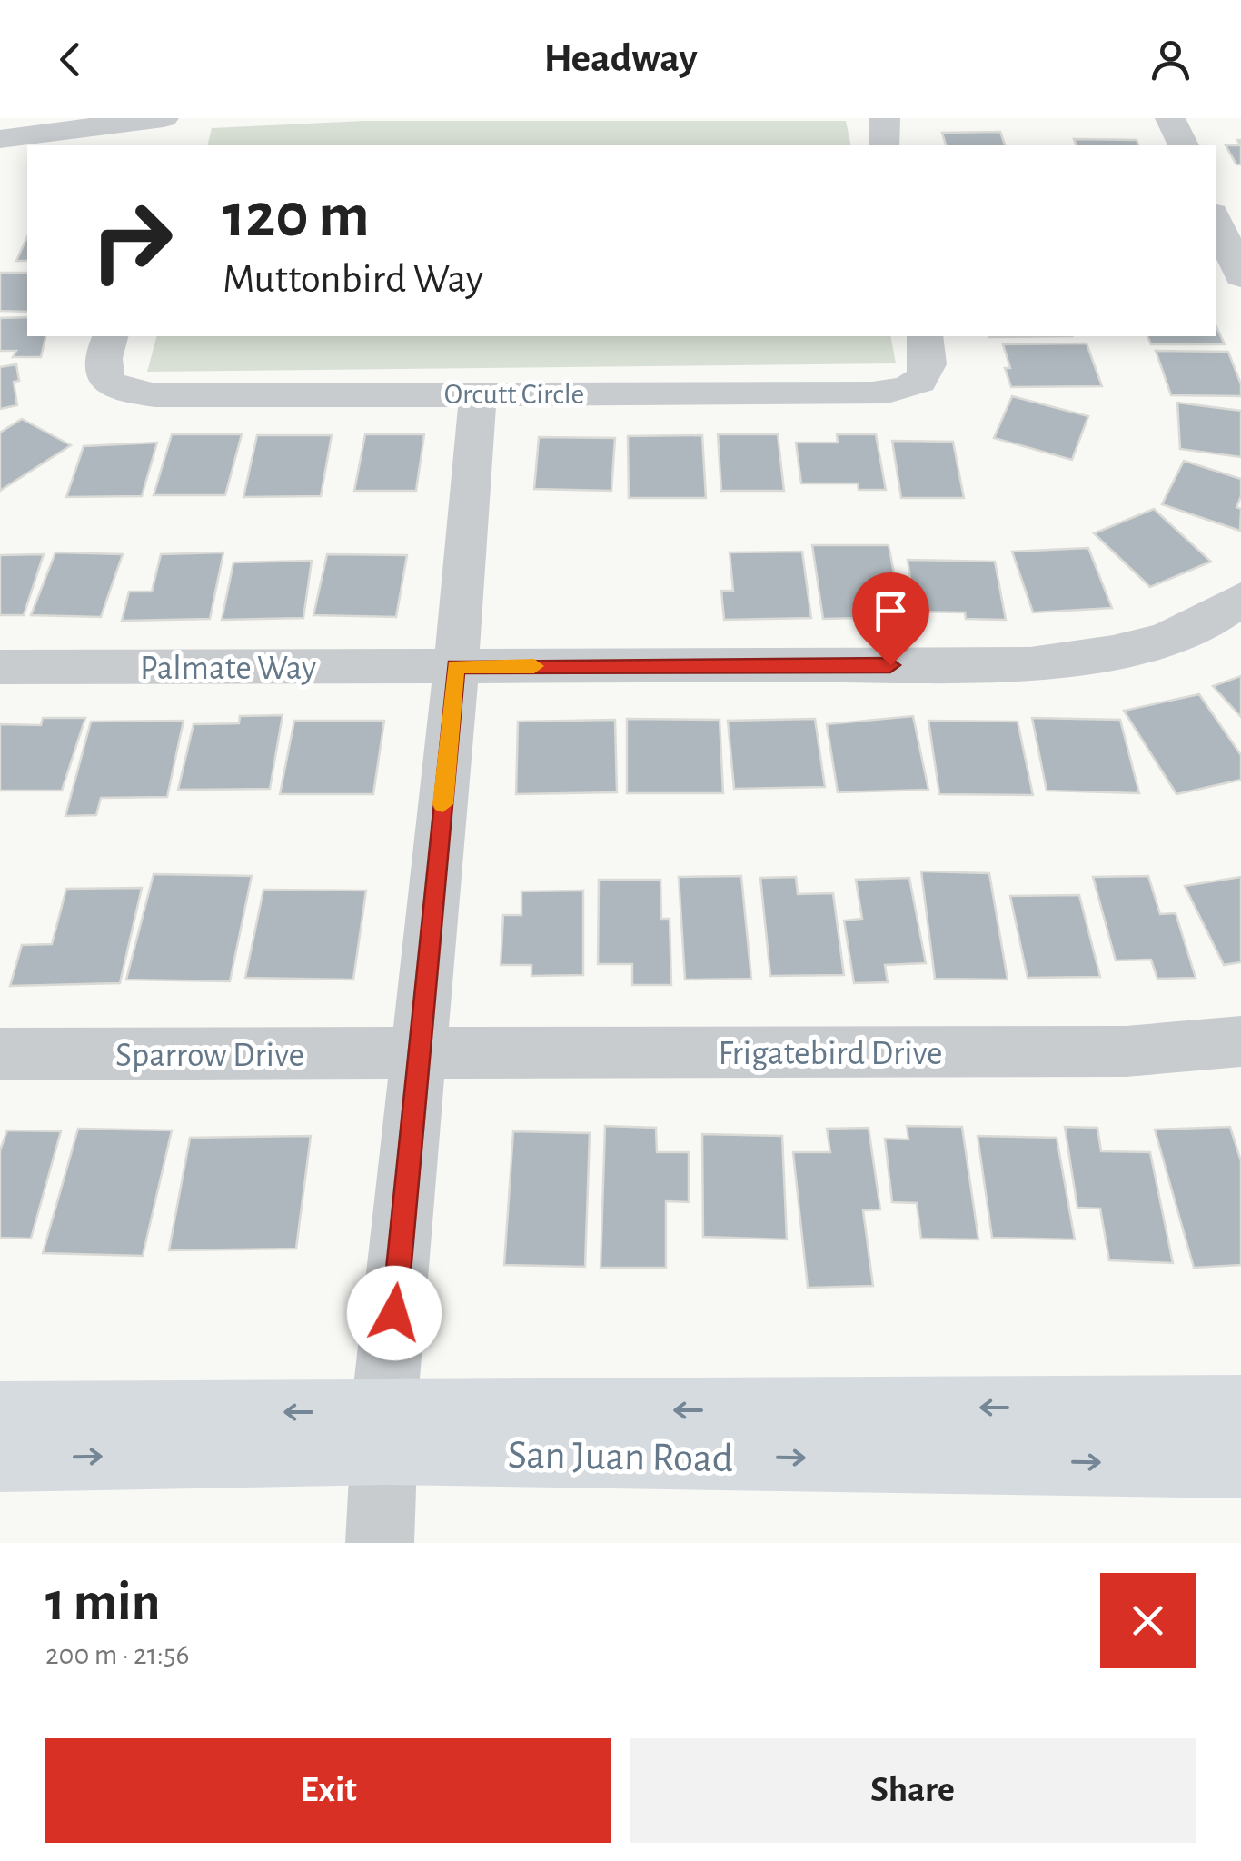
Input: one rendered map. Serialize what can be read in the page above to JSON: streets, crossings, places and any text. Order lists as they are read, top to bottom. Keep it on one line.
{"streets":{"main road":["San Juan Road"],"street":["Orcutt Circle","Palmate Way","Frigatebird Drive","Sparrow Drive"]},"crossings":[["Frigatebird Drive","Sparrow Drive"]],"page":{"header":"Headway","turn":["120 m","Muttonbird Way"],"heading":["1 min","200 m · 21:56"],"buttons":["Exit","Share"]}}
